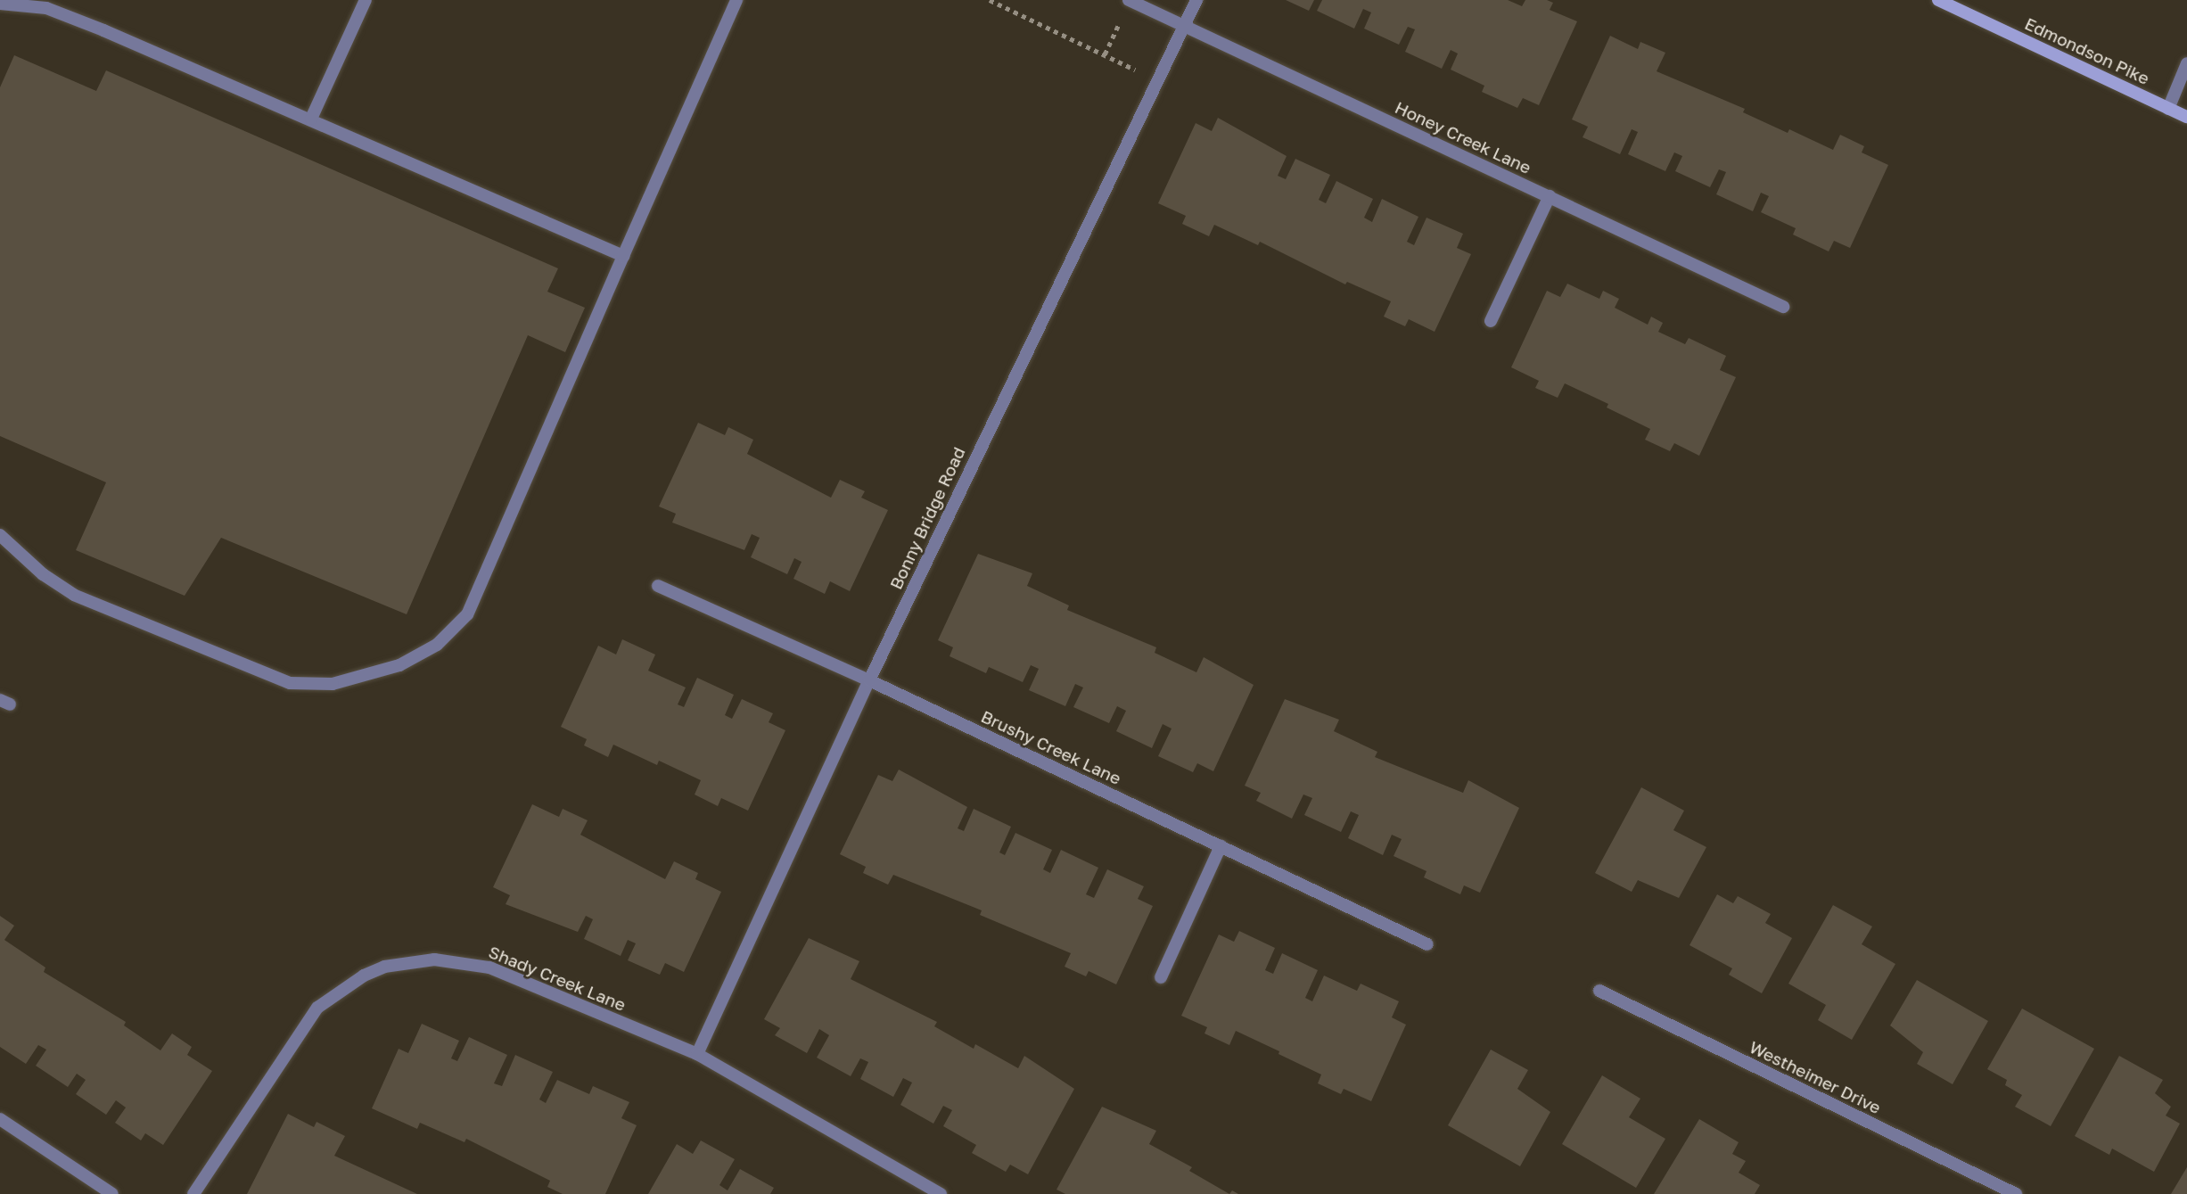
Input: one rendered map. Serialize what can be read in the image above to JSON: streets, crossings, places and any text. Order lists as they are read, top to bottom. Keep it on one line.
{"streets":{"main road":["Edmondson Pike"],"street":["Honey Creek Lane","Bonny Bridge Road","Brushy Creek Lane","Shady Creek Lane","Westheimer Drive"]},"crossings":[["Honey Creek Lane","Bonny Bridge Road"],["Bonny Bridge Road","Brushy Creek Lane"],["Bonny Bridge Road","Shady Creek Lane"]]}
